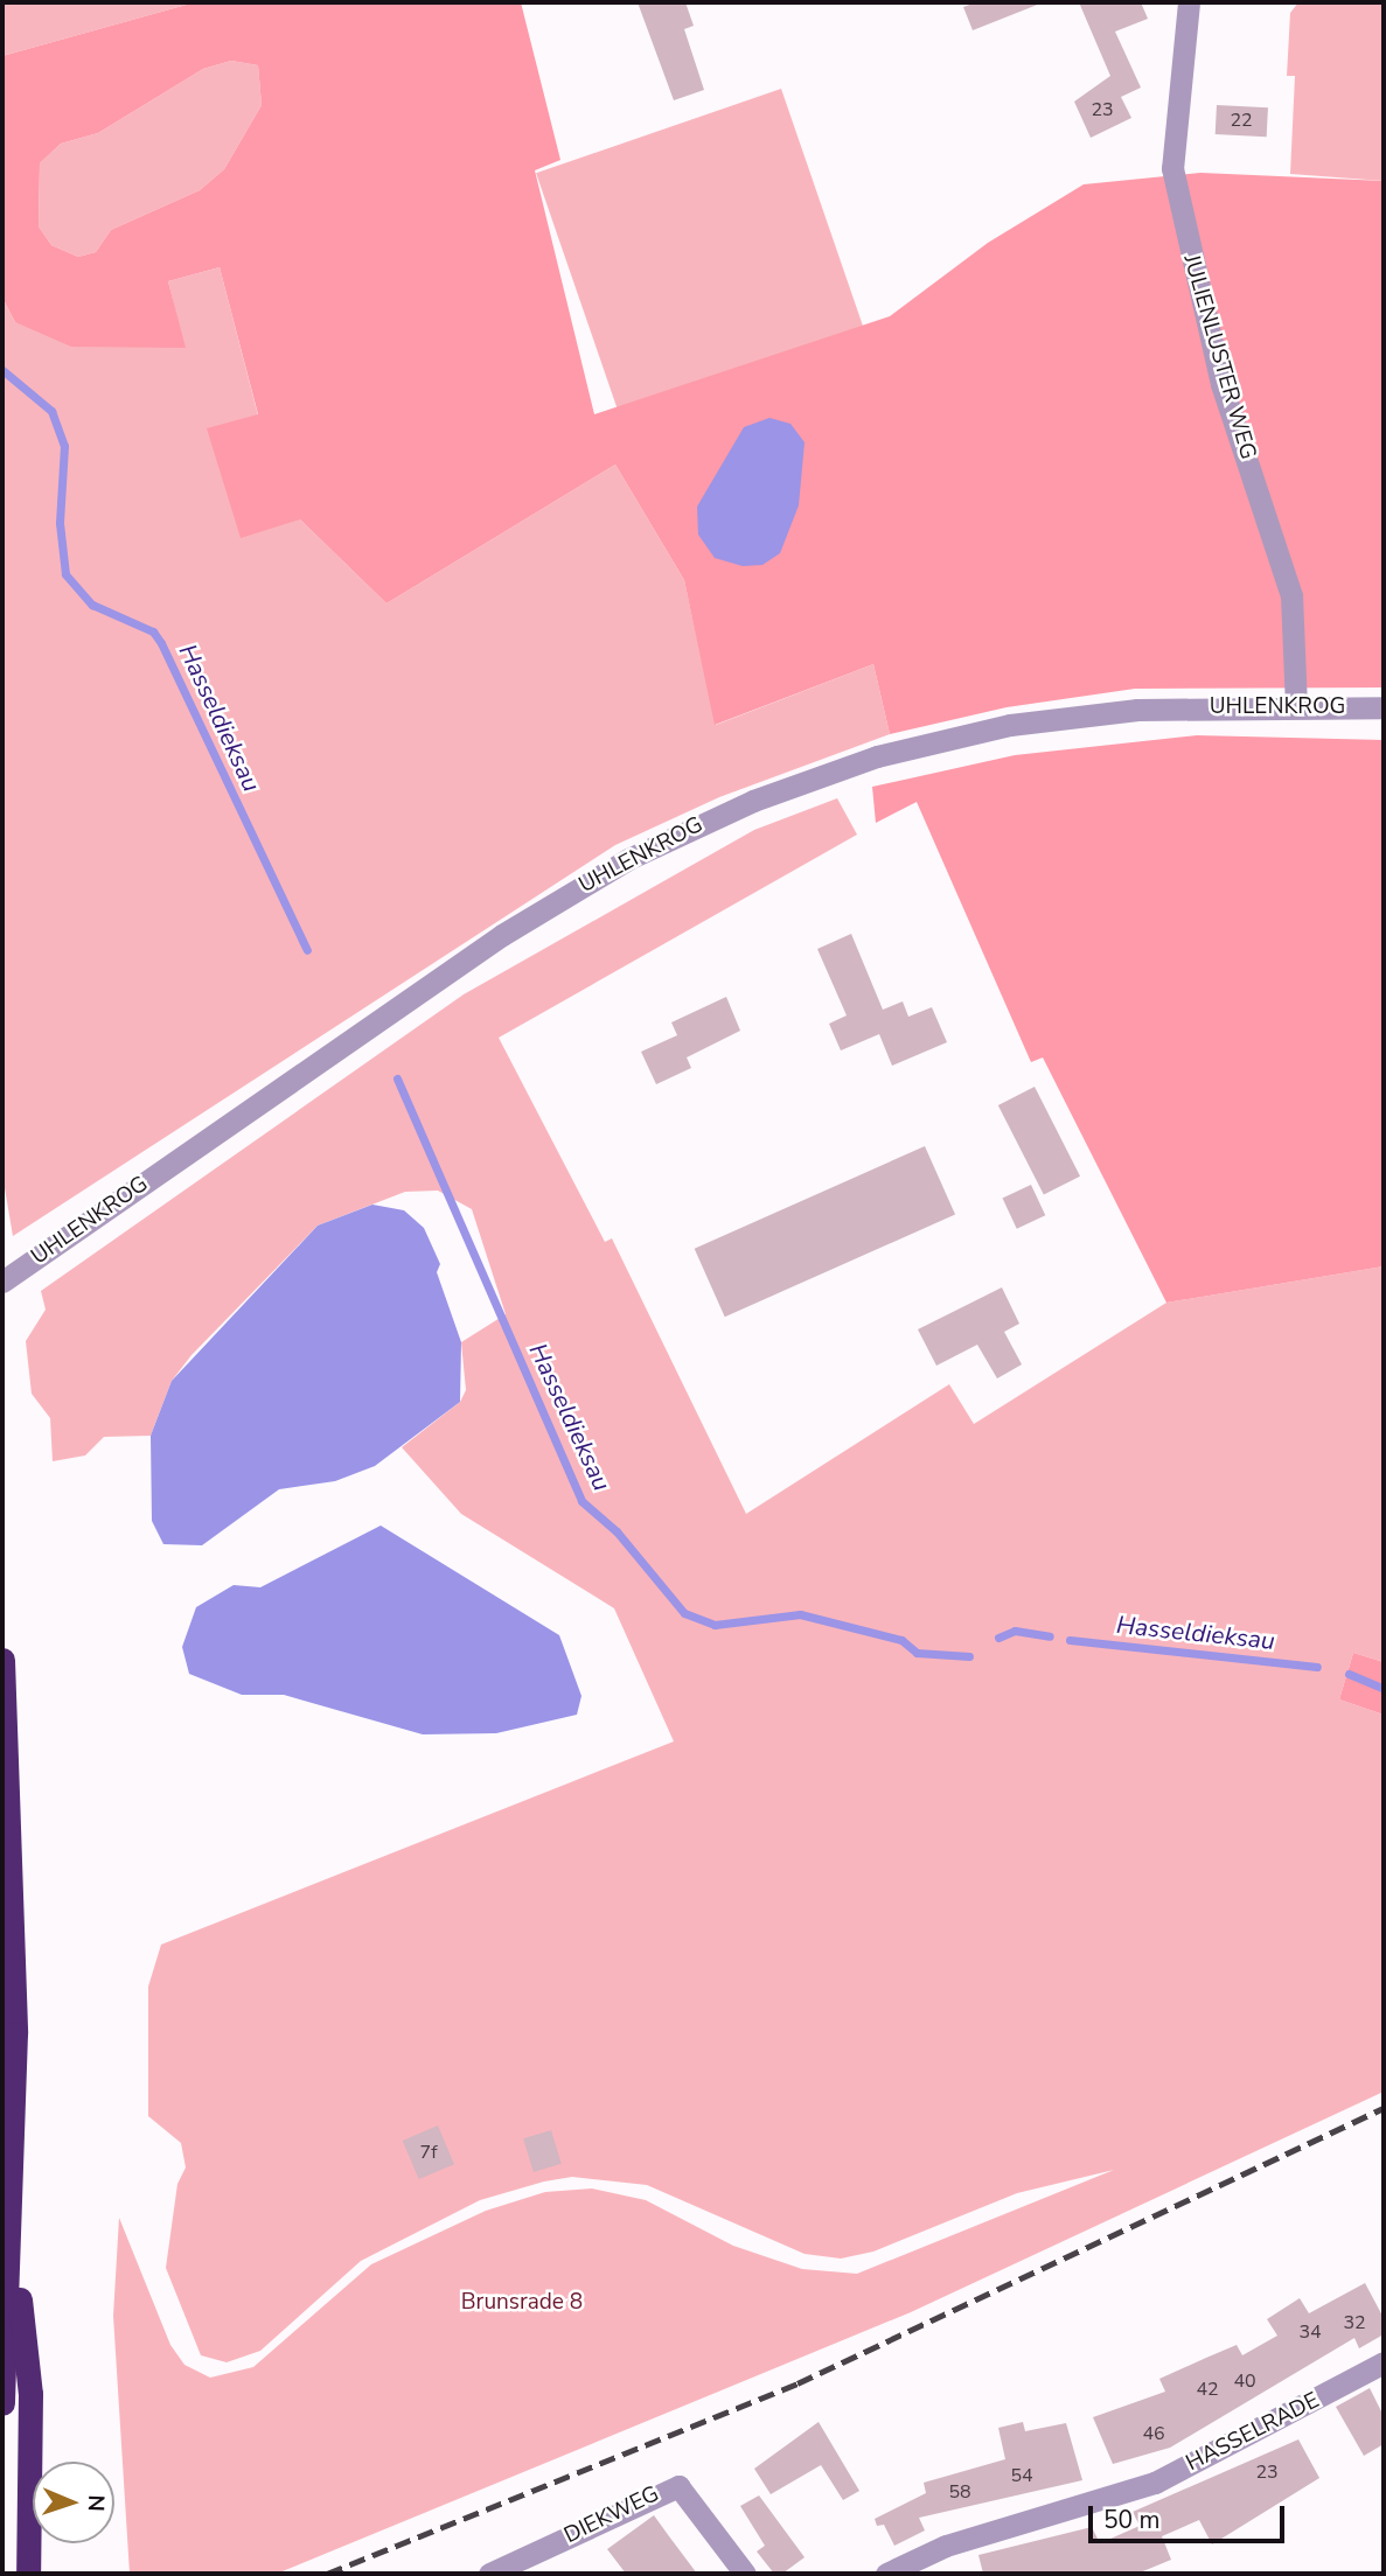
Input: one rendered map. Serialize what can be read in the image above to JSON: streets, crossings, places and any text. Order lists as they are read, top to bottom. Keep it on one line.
{"streets":{"street":["JULIENLUSTER WEG","UHLENKROG","HASSELRADE","DIEKWEG"]},"crossings":[["JULIENLUSTER WEG","UHLENKROG"]],"water":["Hasseldieksau"],"parks":["Brunsrade 8"],"house_numbers":["23","22","7f","32","34","40","42","46","23","54","58"],"scale_bar":"50 m","north":"right"}
